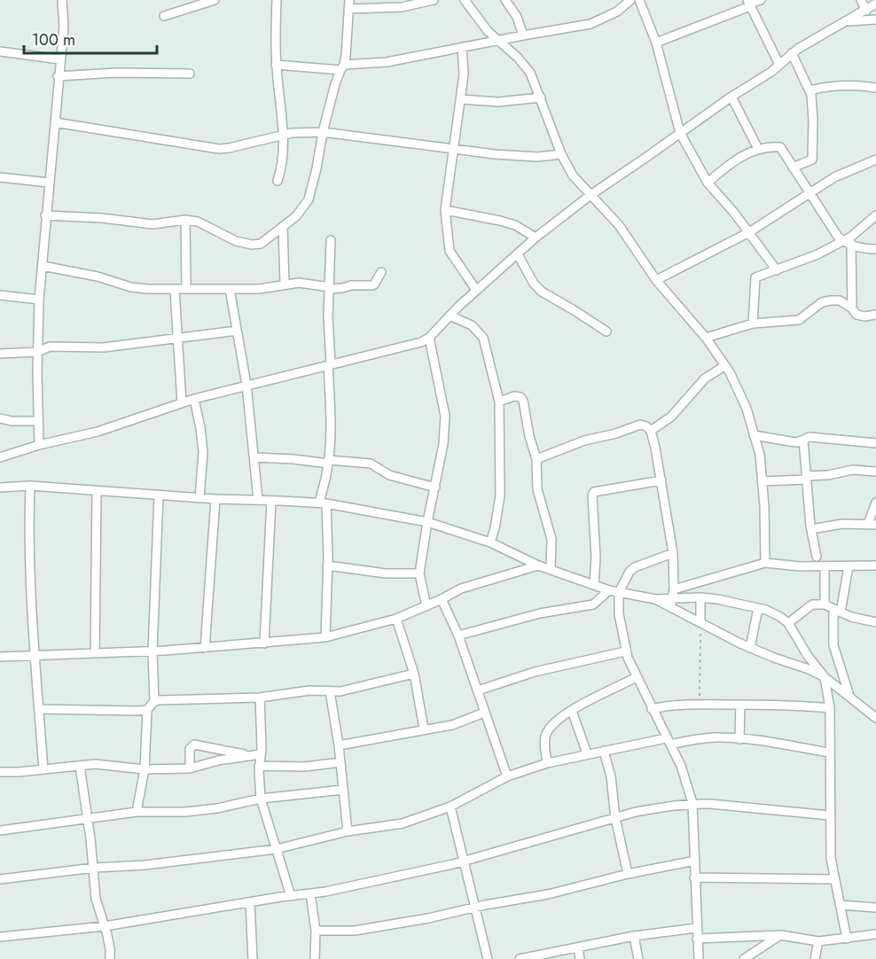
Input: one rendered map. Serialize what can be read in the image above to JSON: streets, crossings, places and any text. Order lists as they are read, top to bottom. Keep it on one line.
{"scale_bar":"100 m"}
